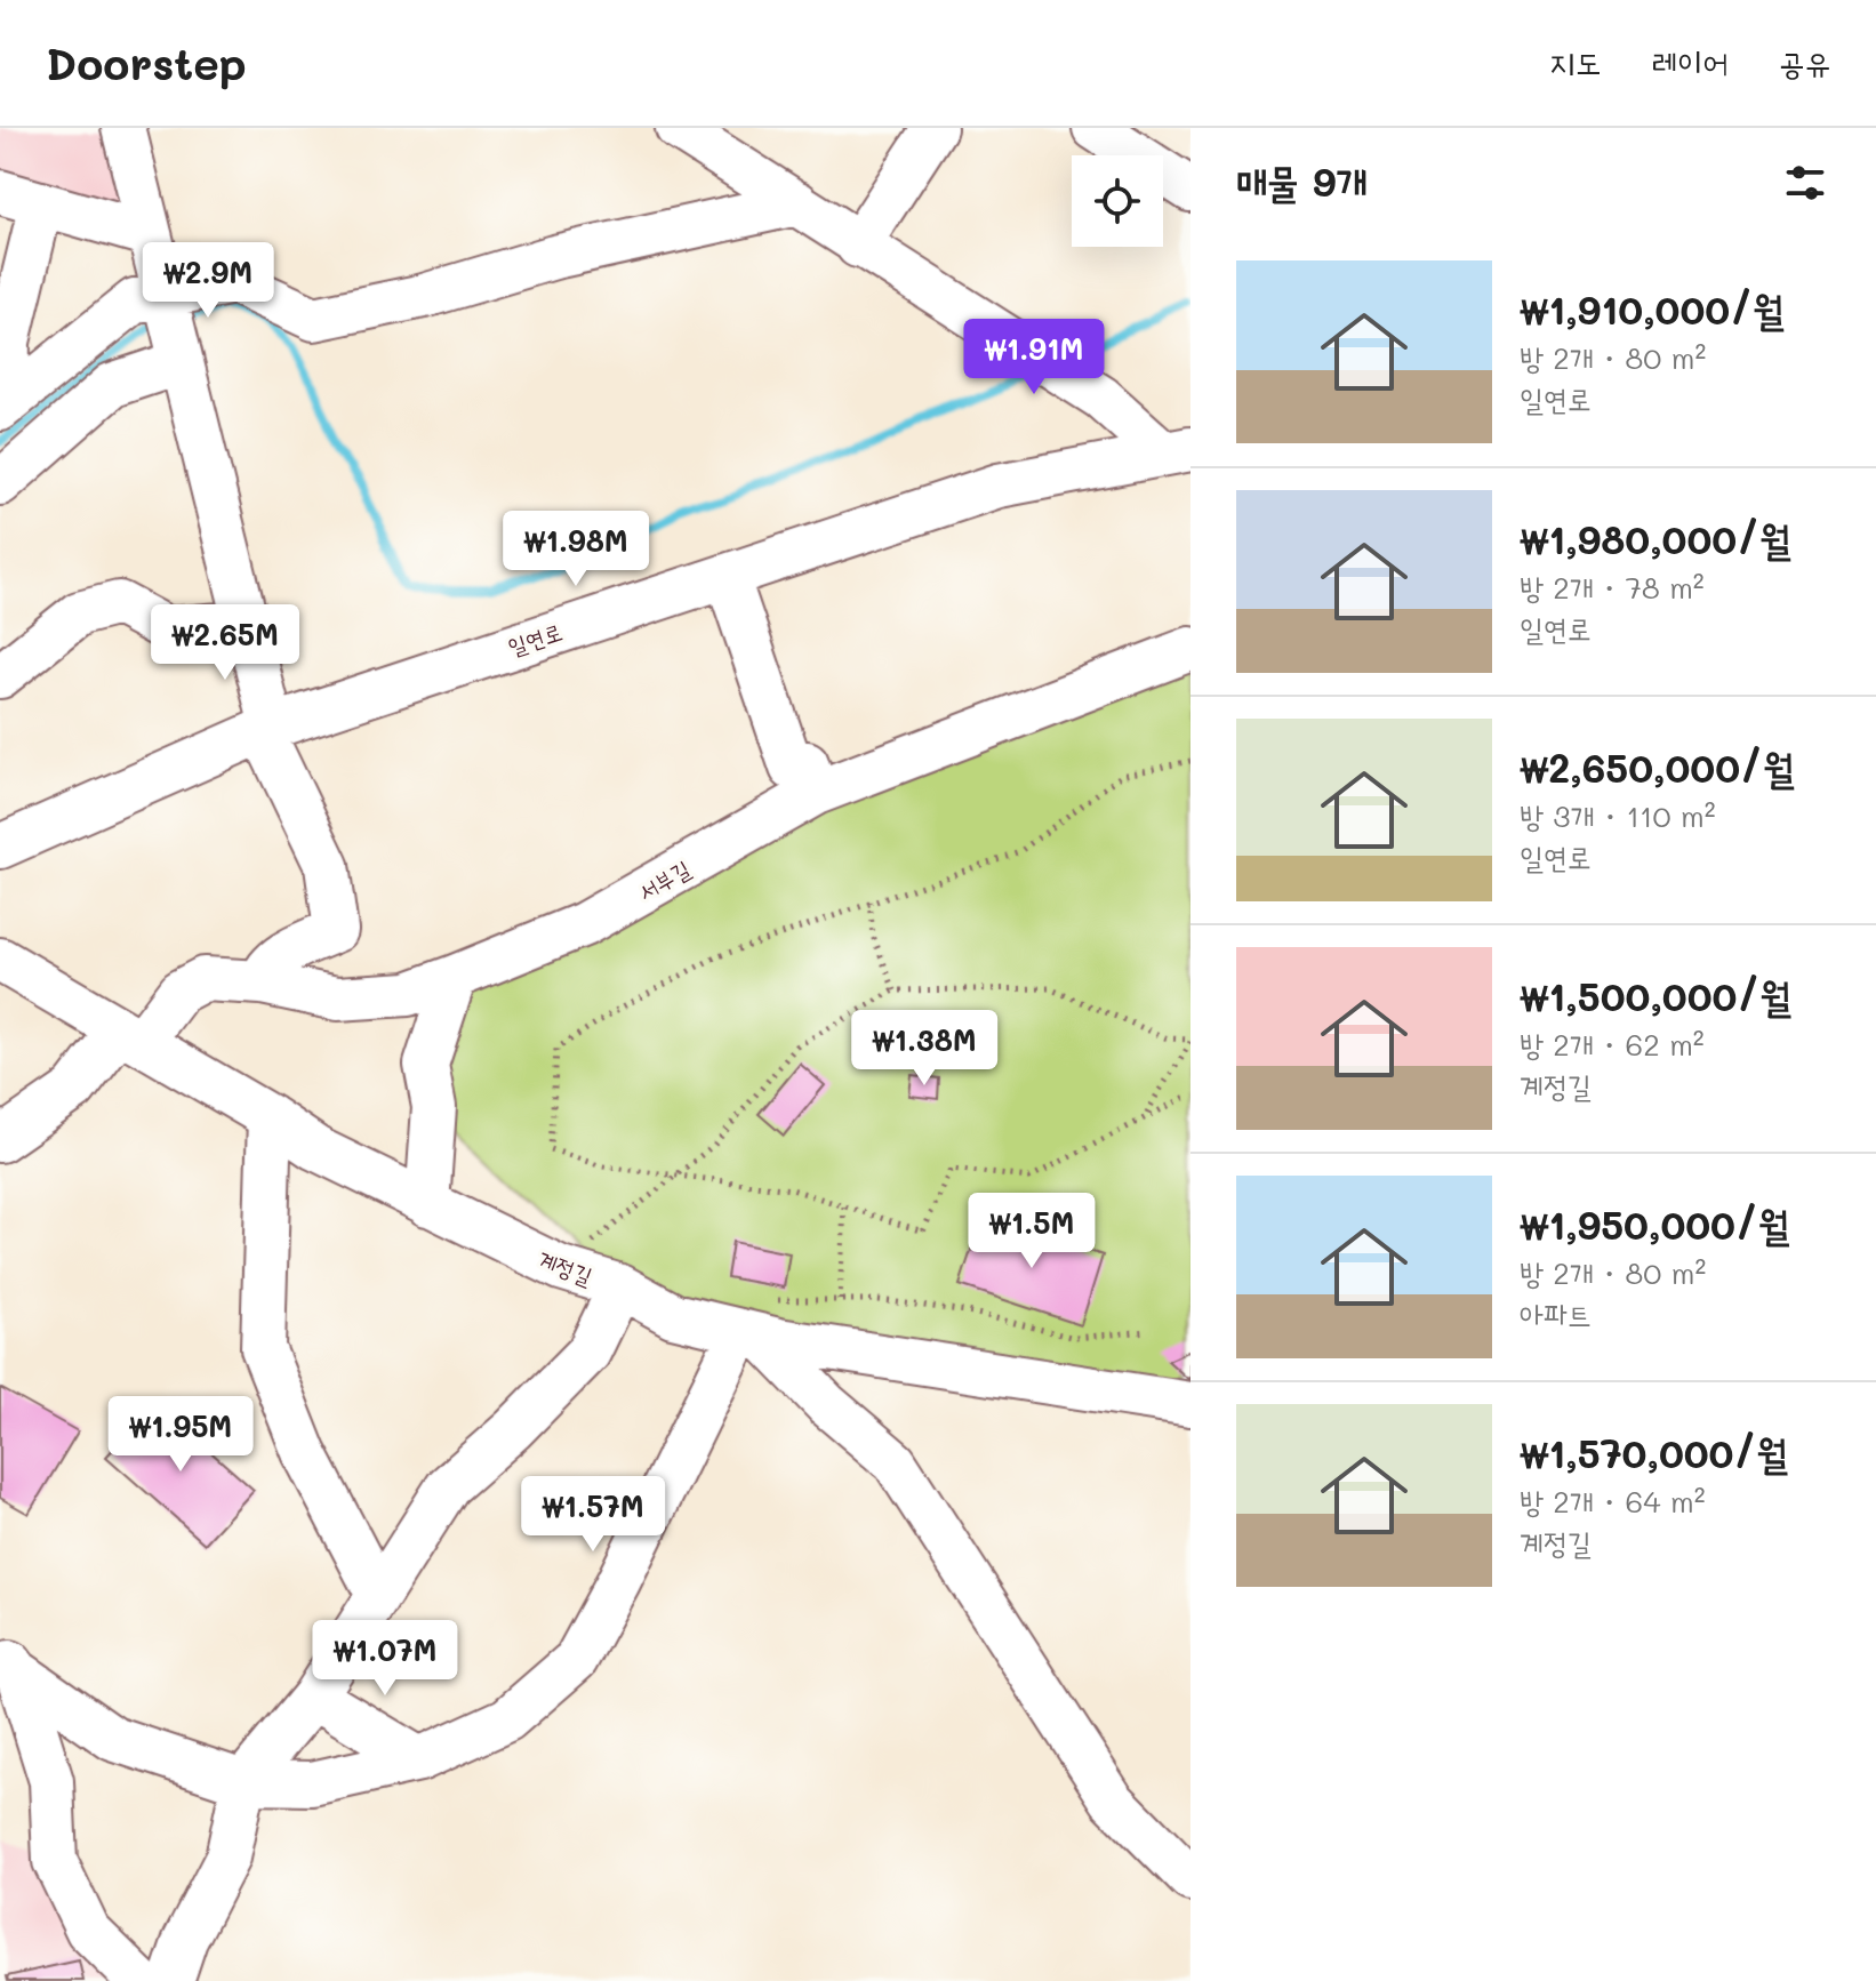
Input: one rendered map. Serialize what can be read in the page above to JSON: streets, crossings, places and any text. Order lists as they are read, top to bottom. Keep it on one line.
{"streets":{"street":["일연로","서부길","계정길"]},"crossings":[["서부길","계정길"]],"page":{"header":"Doorstep","nav":["지도","레이어","공유"],"heading":"매물 9개","list":[{"name":"₩1,910,000/월","note":"방 2개 · 80 m² · 일연로"},{"name":"₩1,980,000/월","note":"방 2개 · 78 m² · 일연로"},{"name":"₩2,650,000/월","note":"방 3개 · 110 m² · 일연로"},{"name":"₩1,500,000/월","note":"방 2개 · 62 m² · 계정길"},{"name":"₩1,950,000/월","note":"방 2개 · 80 m² · 아파트"},{"name":"₩1,570,000/월","note":"방 2개 · 64 m² · 계정길"}],"price":["₩2.9M","₩1.91M","₩1.98M","₩2.65M","₩1.38M","₩1.5M","₩1.95M","₩1.57M","₩1.07M"]}}
